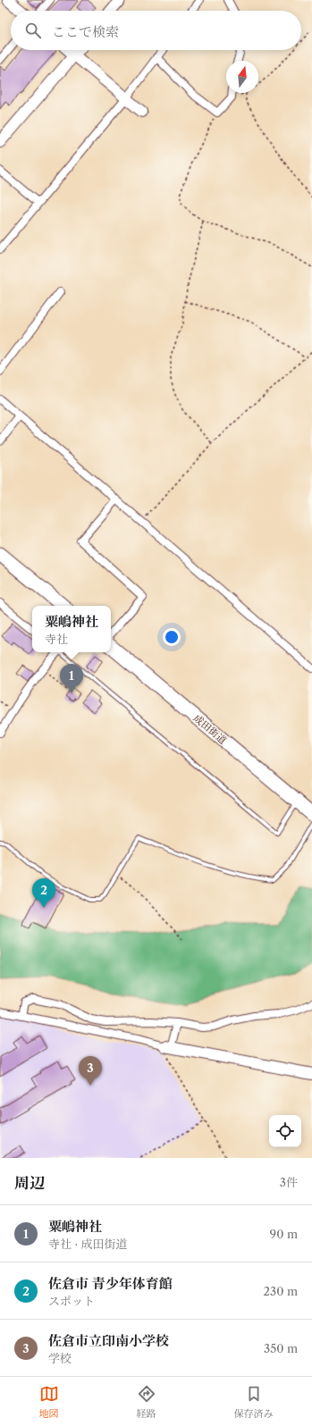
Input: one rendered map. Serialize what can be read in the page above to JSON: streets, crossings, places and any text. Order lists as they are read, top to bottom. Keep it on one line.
{"streets":{"highway":["成田街道"]},"north":"top","page":{"search":"ここで検索","popup":["粟嶋神社","寺社"],"pins":["1","2","3"],"heading":["周辺","3件"],"list":[{"mark":"1","name":"粟嶋神社","note":"寺社 · 成田街道","value":"90 m"},{"mark":"2","name":"佐倉市 青少年体育館","note":"スポット","value":"230 m"},{"mark":"3","name":"佐倉市立印南小学校","note":"学校","value":"350 m"}],"nav":["地図","経路","保存済み"]}}
